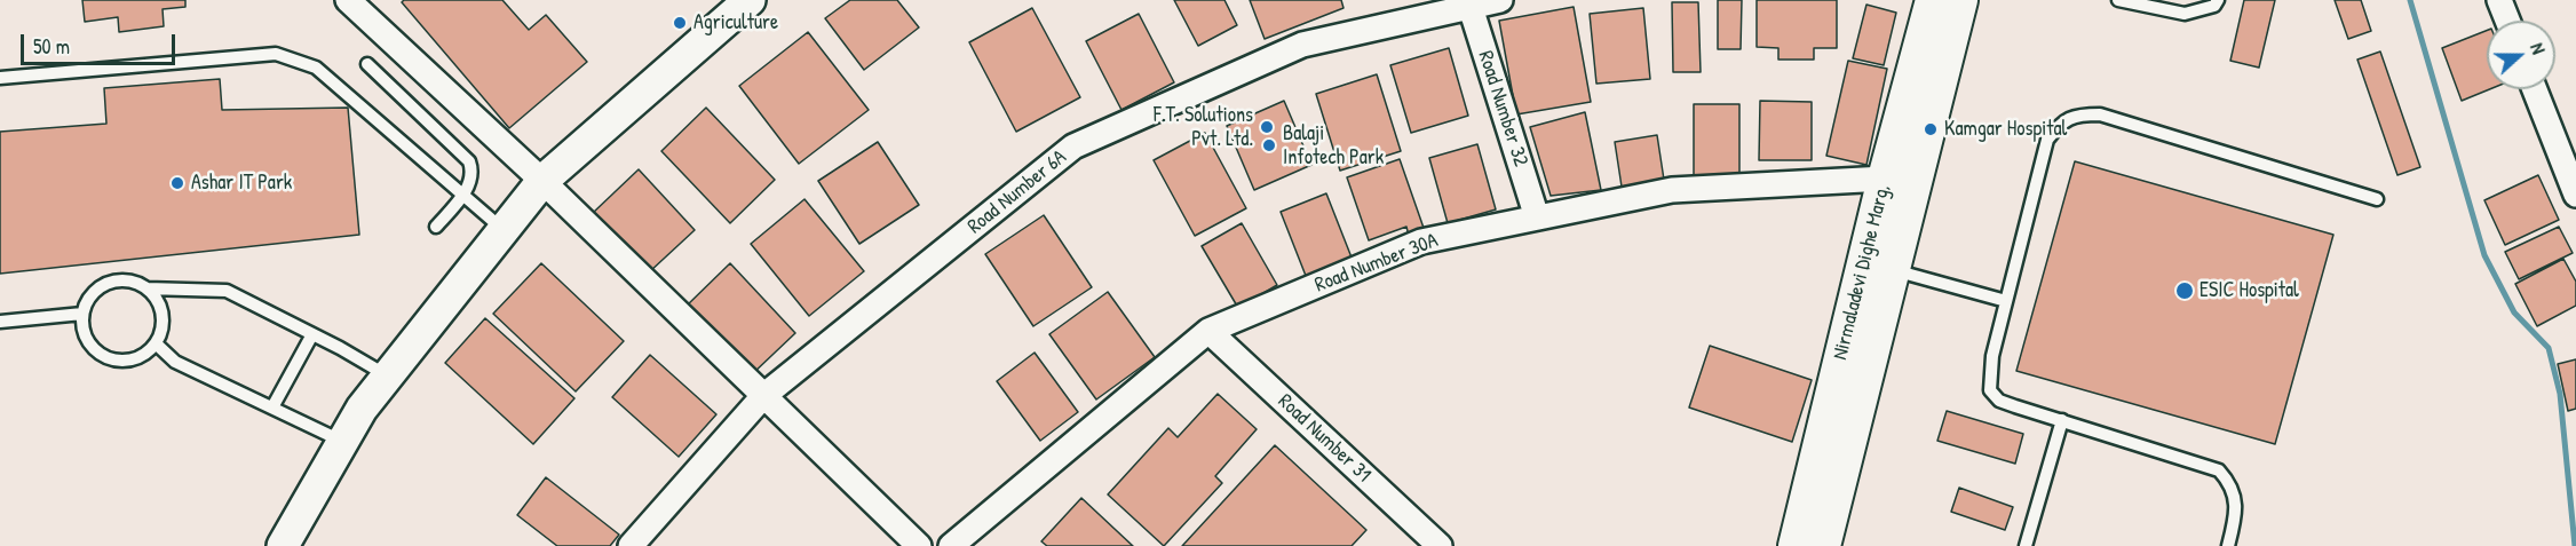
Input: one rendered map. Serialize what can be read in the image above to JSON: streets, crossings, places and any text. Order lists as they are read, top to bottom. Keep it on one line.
{"streets":{"main road":["Nirmaladevi Dighe Marg,"],"street":["Road Number 32","Road Number 6A","Road Number 30A","Road Number 31"]},"crossings":[["Road Number 32","Road Number 6A"],["Road Number 32","Road Number 30A"],["Road Number 30A","Nirmaladevi Dighe Marg,"],["Road Number 30A","Road Number 31"]],"places":["Agriculture","F.T. Solutions Pvt. Ltd.","Kamgar Hospital","Balaji Infotech Park","Ashar IT Park","ESIC Hospital"],"scale_bar":"50 m","north":"right"}
